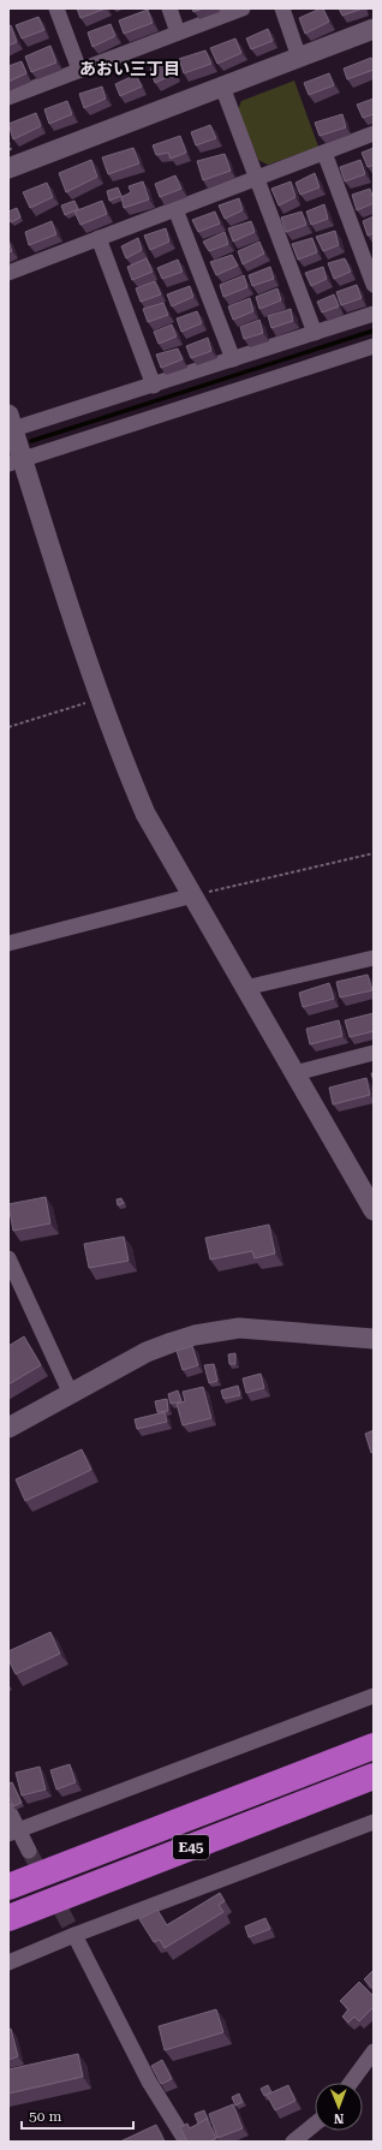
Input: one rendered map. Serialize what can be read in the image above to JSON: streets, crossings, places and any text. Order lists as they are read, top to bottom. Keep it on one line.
{"streets":{"highway":["E45"]},"districts":["あおい三丁目"],"scale_bar":"50 m","north":"bottom"}
